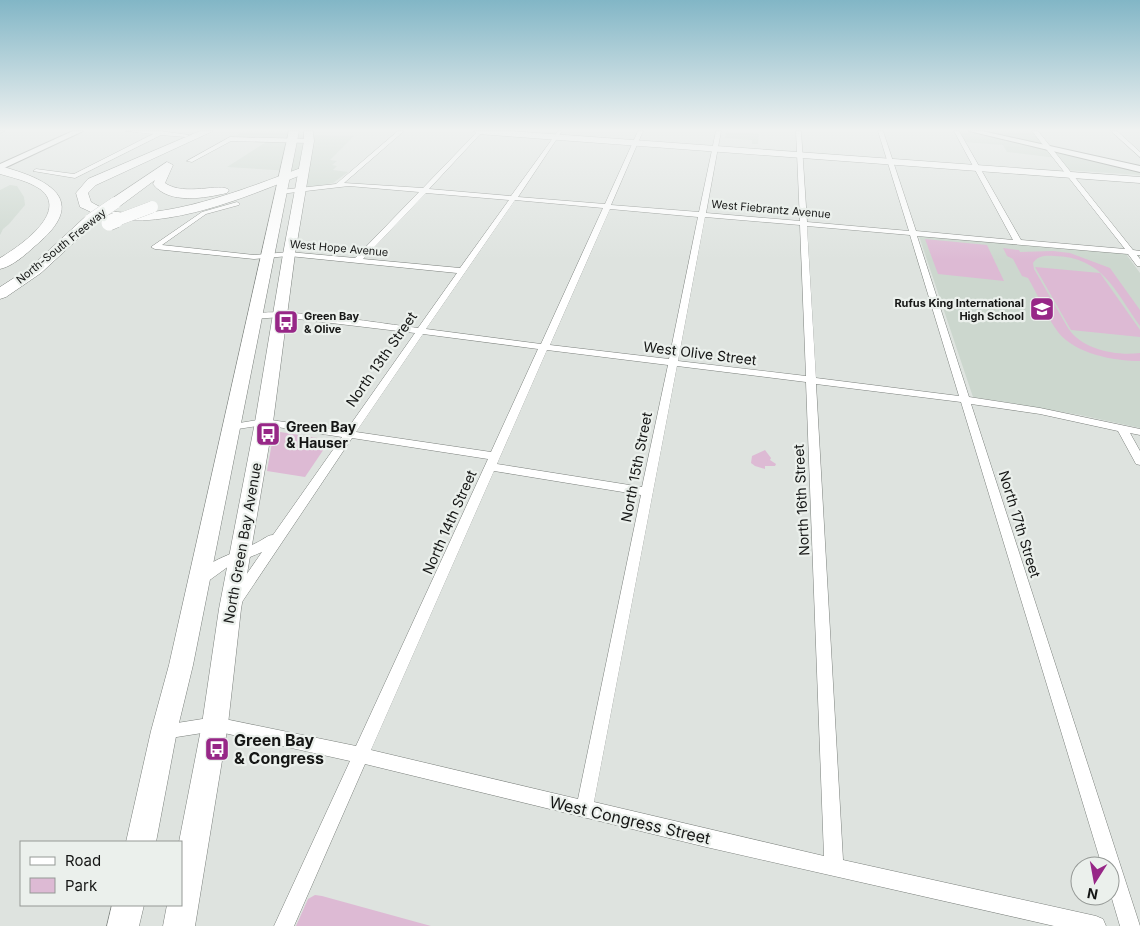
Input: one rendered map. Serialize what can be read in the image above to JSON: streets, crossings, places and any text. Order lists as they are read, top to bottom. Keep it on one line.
{"streets":{"highway":["North-South Freeway"],"main road":["North Green Bay Avenue"],"street":["West Fiebrantz Avenue","West Hope Avenue","West Olive Street","North 13th Street","North 15th Street","North 16th Street","North 14th Street","North 17th Street","West Congress Street"]},"crossings":[["West Fiebrantz Avenue","North 13th Street"],["West Fiebrantz Avenue","North 15th Street"],["West Fiebrantz Avenue","North 16th Street"],["West Fiebrantz Avenue","North 14th Street"],["West Fiebrantz Avenue","North 17th Street"],["West Fiebrantz Avenue","North Green Bay Avenue"],["West Hope Avenue","North 13th Street"],["West Hope Avenue","North Green Bay Avenue"],["West Olive Street","North 13th Street"],["West Olive Street","North 15th Street"],["West Olive Street","North 16th Street"],["West Olive Street","North 14th Street"],["West Olive Street","North 17th Street"],["West Olive Street","North Green Bay Avenue"],["North 13th Street","North Green Bay Avenue"],["North 15th Street","West Congress Street"],["North 16th Street","West Congress Street"],["North 14th Street","West Congress Street"],["North Green Bay Avenue","West Congress Street"]],"places":{"school or university":["Rufus King International High School"],"bus stop":["Green Bay & Olive","Green Bay & Hauser","Green Bay & Congress"]},"legend":["Road","Park"],"north":"bottom"}
